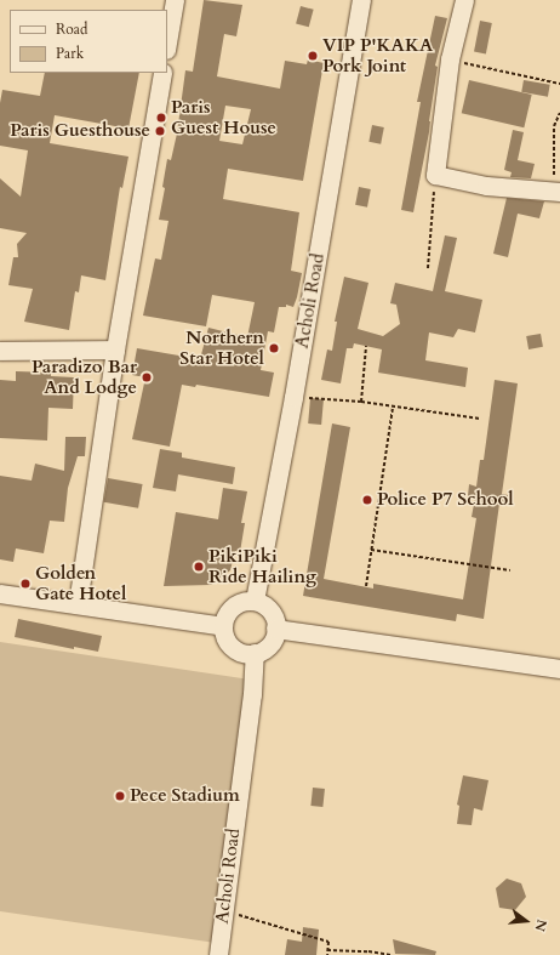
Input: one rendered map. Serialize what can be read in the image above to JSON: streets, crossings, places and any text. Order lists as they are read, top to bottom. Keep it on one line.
{"streets":{"street":["Acholi Road"]},"places":["VIP P'KAKA Pork Joint","Paris Guest House","Paris Guesthouse","Northern Star Hotel","Paradizo Bar And Lodge","Police P7 School","PikiPiki Ride Hailing","Golden Gate Hotel","Pece Stadium"],"legend":["Road","Park"],"north":"right"}
